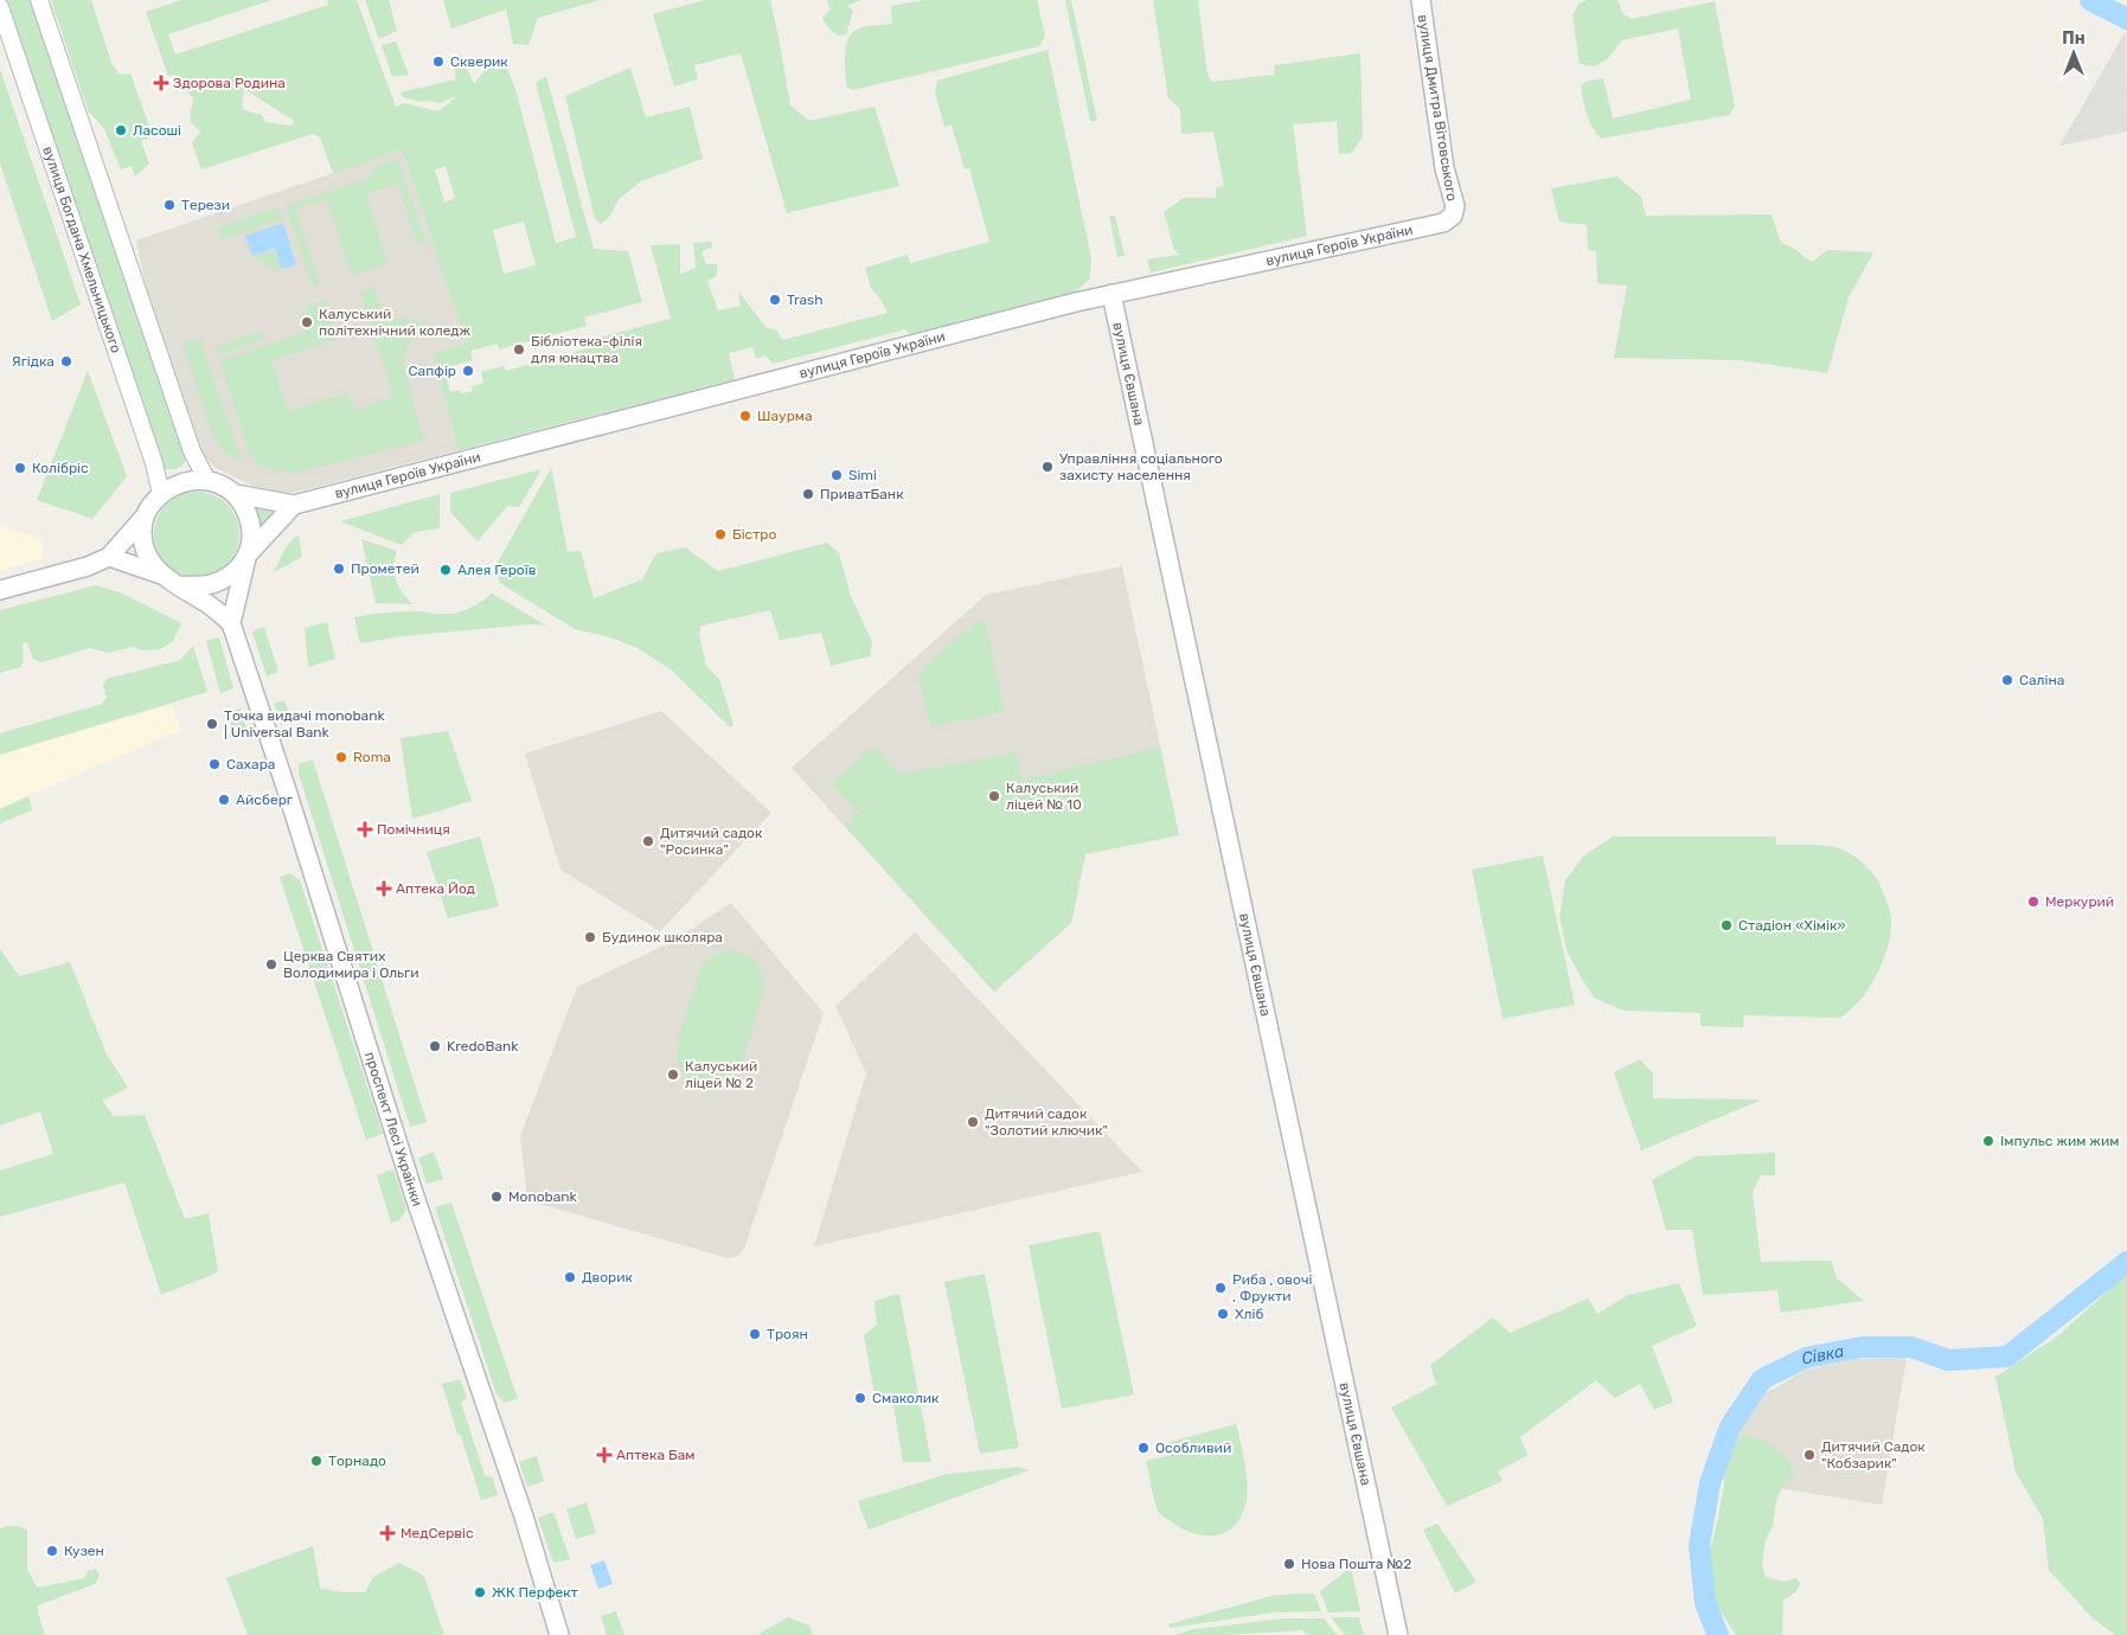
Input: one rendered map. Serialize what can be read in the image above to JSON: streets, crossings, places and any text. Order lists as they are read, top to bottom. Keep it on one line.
{"streets":{"main road":["вулиця Дмитра Вітовського","вулиця Героїв України","вулиця Євшана","проспект Лесі Українки"],"street":["вулиця Богдана Хмельницького"]},"crossings":[["вулиця Дмитра Вітовського","вулиця Героїв України"],["вулиця Героїв України","вулиця Богдана Хмельницького"],["вулиця Героїв України","вулиця Євшана"]],"water":["Сівка"],"places":{"other":["Скверик","Ласоші","Терези","Trash","Калуський політехнічний коледж","Бібліотека-філія для юнацтва","Ягідка","Сапфір","Шаурма","Управління соціального захисту населення","Колібріс","Simi","ПриватБанк","Бістро","Прометей","Алея Героїв","Саліна","Точка видачі monobank | Universal Bank","Roma","Сахара","Калуський ліцей № 10","Айсберг","Дитячий садок \"Росинка\"","Меркурий","Стадіон «Хімік»","Будинок школяра","Церква Святих Володимира і Ольги","KredoBank","Калуський ліцей № 2","Дитячий садок \"Золотий ключик\"","Імпульс жим жим","Monobank","Дворик","Риба , овочі , Фрукти","Хліб","Троян","Смаколик","Особливий","Дитячий Садок \"Кобзарик\"","Торнадо","Кузен","Нова Пошта №2","ЖК Перфект"],"health":["Здорова Родина","Помічниця","Аптека Йод","Аптека Бам","МедСервіс"]},"north":"top"}
